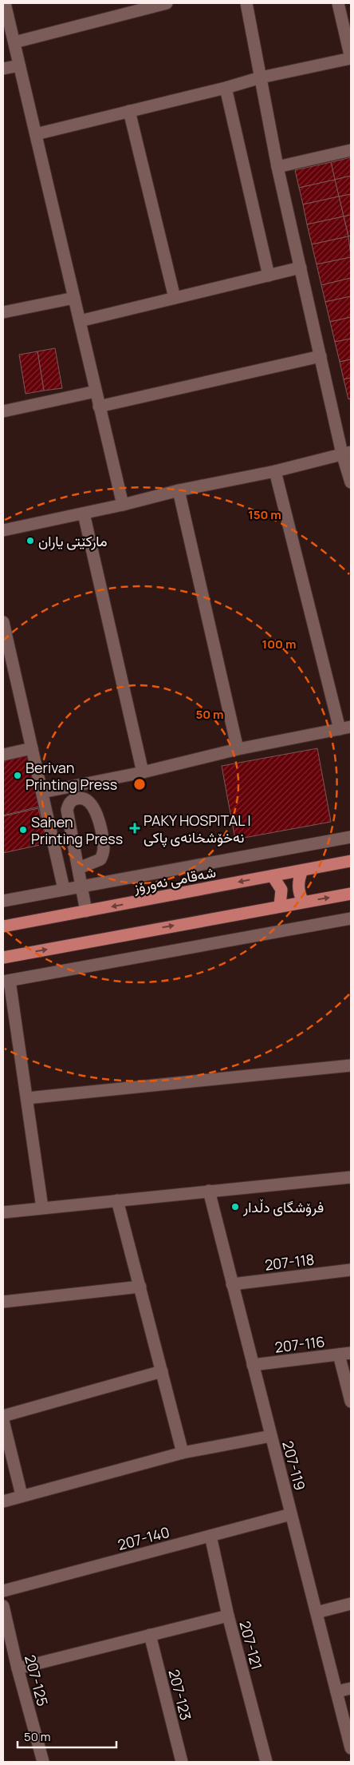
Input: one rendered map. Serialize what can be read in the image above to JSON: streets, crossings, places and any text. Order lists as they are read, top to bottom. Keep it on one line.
{"streets":{"main road":["شەقامی نەورۆز"],"street":["207-118","207-116","207-119","207-140","207-121","207-125","207-123"]},"crossings":[["207-118","207-119"],["207-116","207-119"],["207-119","207-140"],["207-140","207-121"]],"places":{"other":["مارکێتی یاران","Berivan Printing Press","Sahen Printing Press","فرۆشگای دڵدار"],"health":["PAKY HOSPITAL | نەخۆشخانەی پاکی"]},"scale_bar":"50 m","rings":["150 m","100 m","50 m"]}
